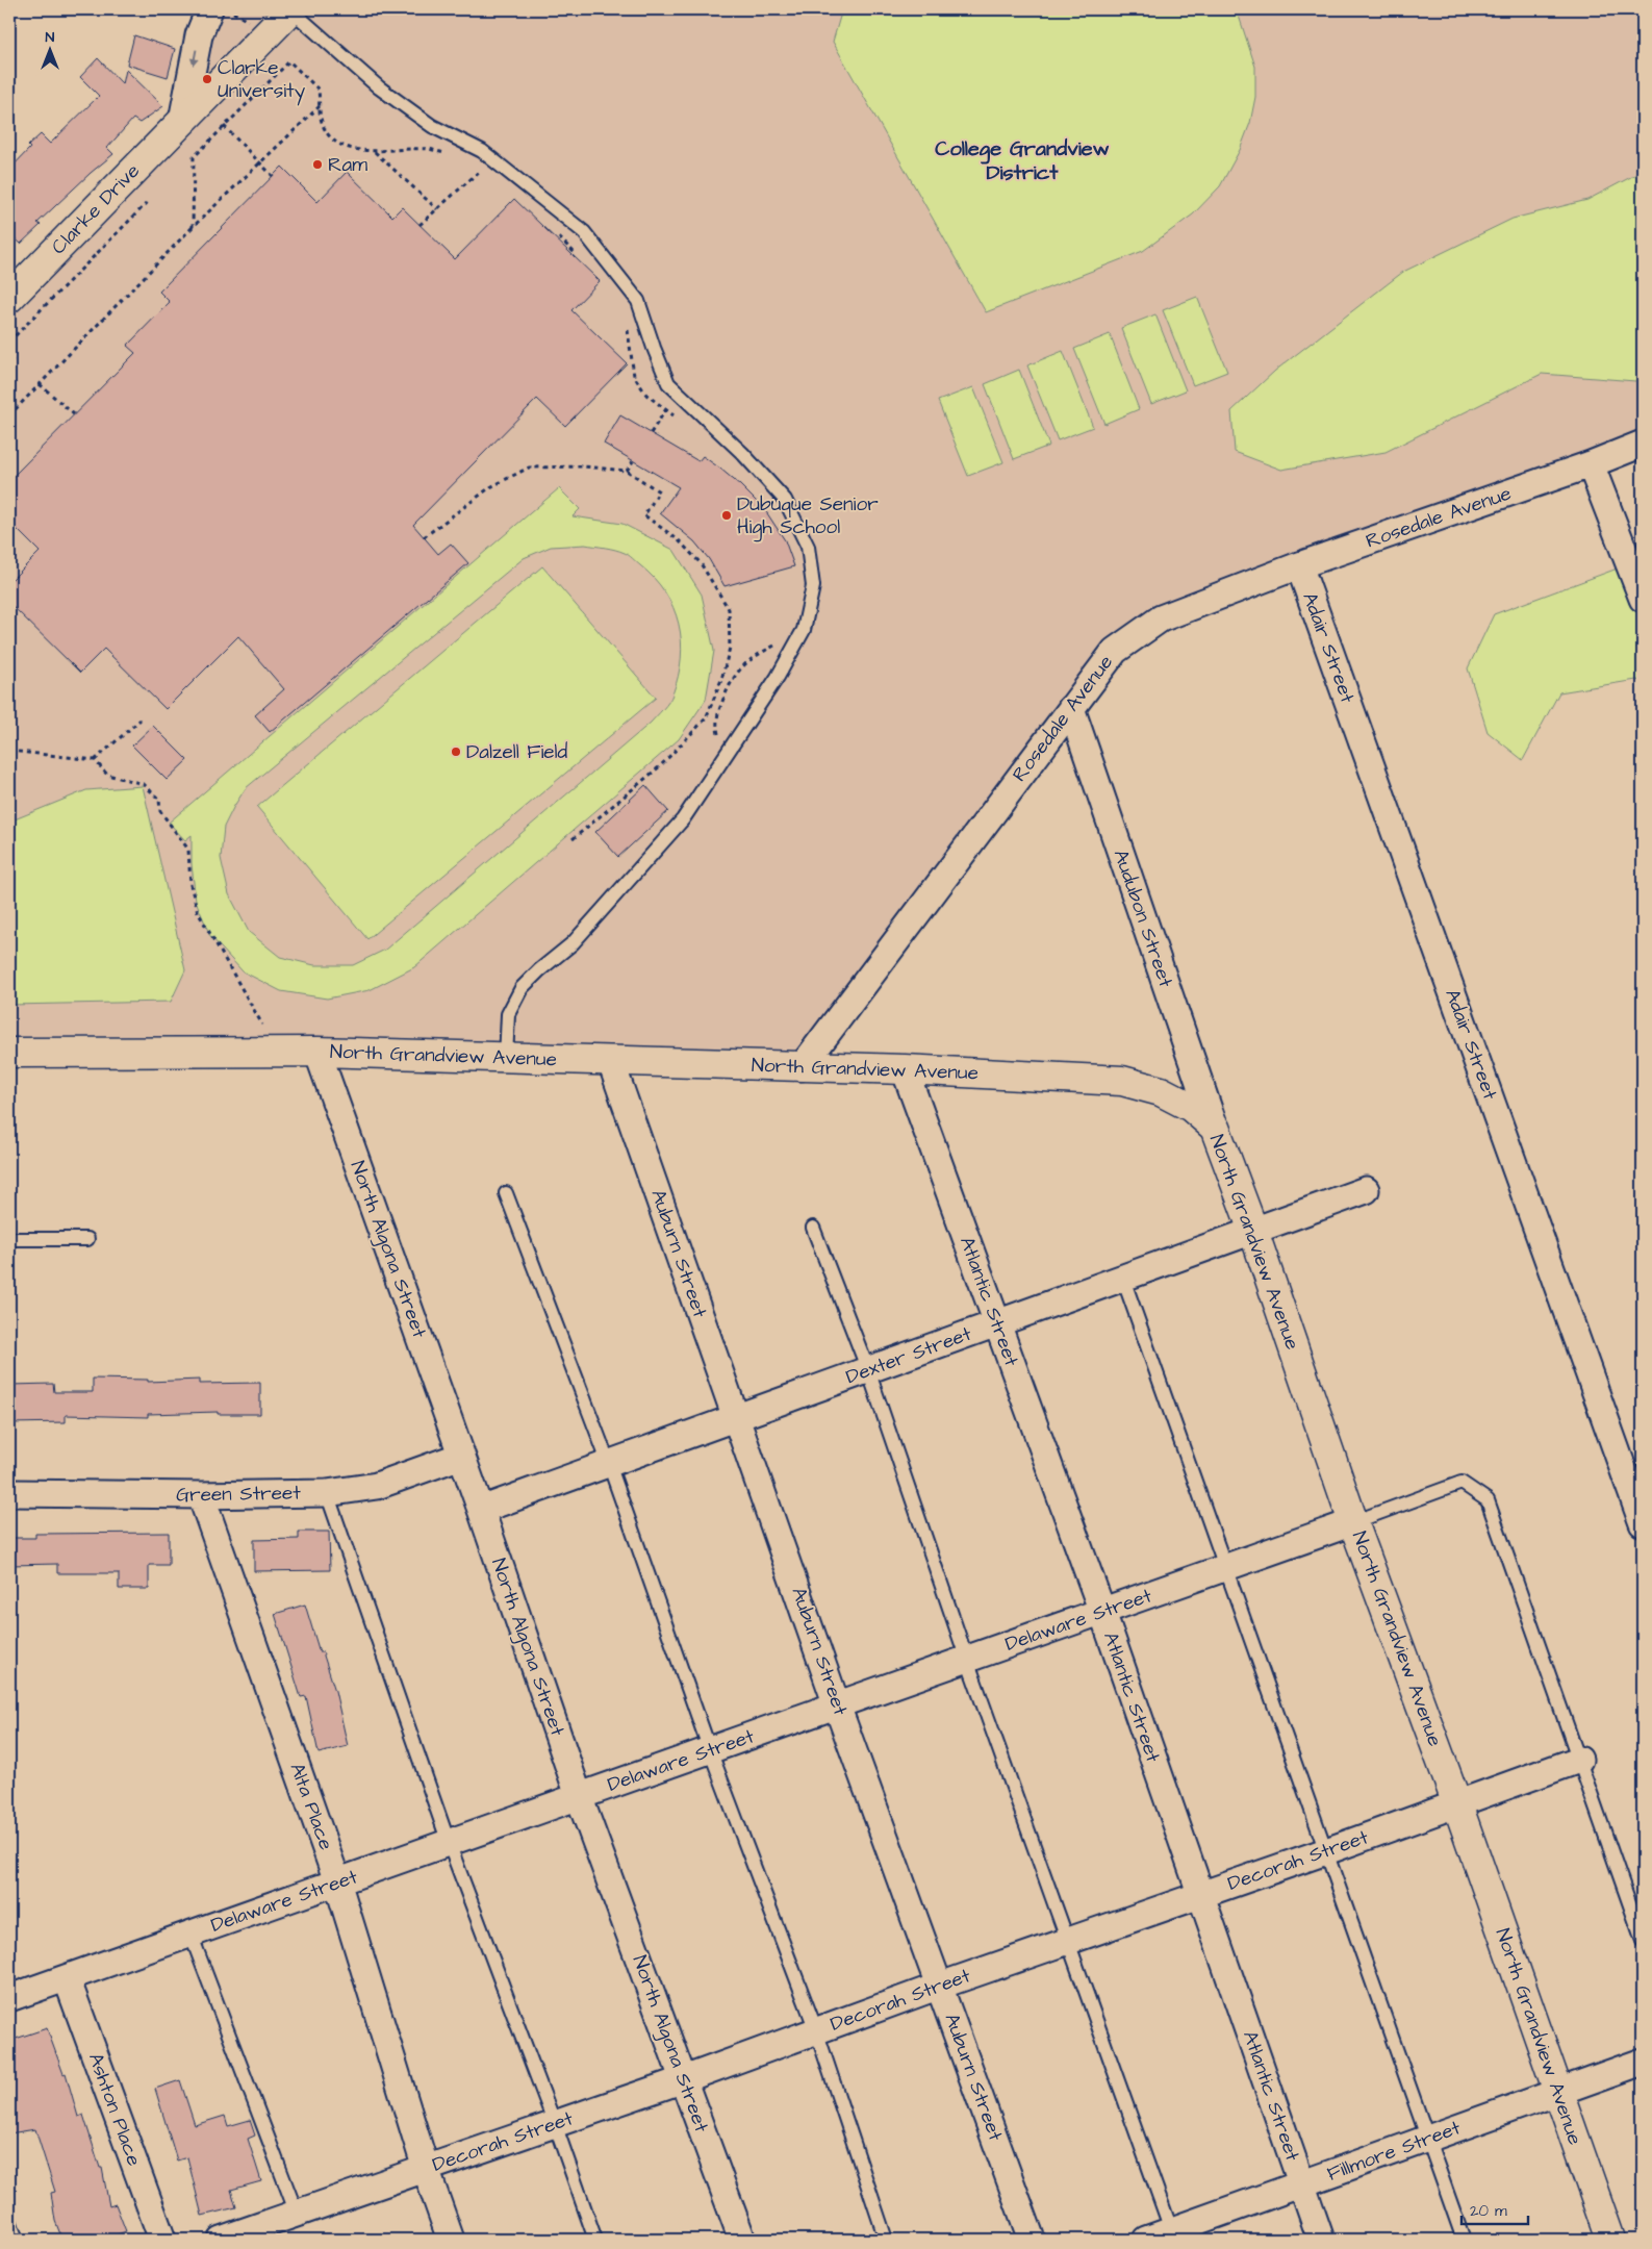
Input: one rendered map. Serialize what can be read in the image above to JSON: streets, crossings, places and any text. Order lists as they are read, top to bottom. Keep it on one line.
{"streets":{"street":["Clarke Drive","Rosedale Avenue","Adair Street","Audubon Street","North Grandview Avenue","North Algona Street","Auburn Street","Atlantic Street","Dexter Street","Green Street","Delaware Street","Alta Place","Decorah Street","Ashton Place","Fillmore Street"]},"crossings":[["Rosedale Avenue","Adair Street"],["Rosedale Avenue","Audubon Street"],["Rosedale Avenue","North Grandview Avenue"],["Audubon Street","North Grandview Avenue"],["North Grandview Avenue","North Algona Street"],["North Grandview Avenue","Auburn Street"],["North Grandview Avenue","Atlantic Street"],["North Grandview Avenue","Dexter Street"],["North Grandview Avenue","Delaware Street"],["North Grandview Avenue","Decorah Street"],["North Grandview Avenue","Fillmore Street"],["North Algona Street","Dexter Street"],["North Algona Street","Green Street"],["North Algona Street","Delaware Street"],["North Algona Street","Decorah Street"],["Auburn Street","Dexter Street"],["Auburn Street","Delaware Street"],["Auburn Street","Decorah Street"],["Atlantic Street","Dexter Street"],["Atlantic Street","Delaware Street"],["Atlantic Street","Decorah Street"],["Atlantic Street","Fillmore Street"],["Green Street","Alta Place"],["Delaware Street","Alta Place"],["Delaware Street","Ashton Place"],["Alta Place","Decorah Street"]],"districts":["College Grandview District"],"places":["Clarke University","Ram","Dubuque Senior High School","Dalzell Field"],"scale_bar":"20 m","north":"top"}
